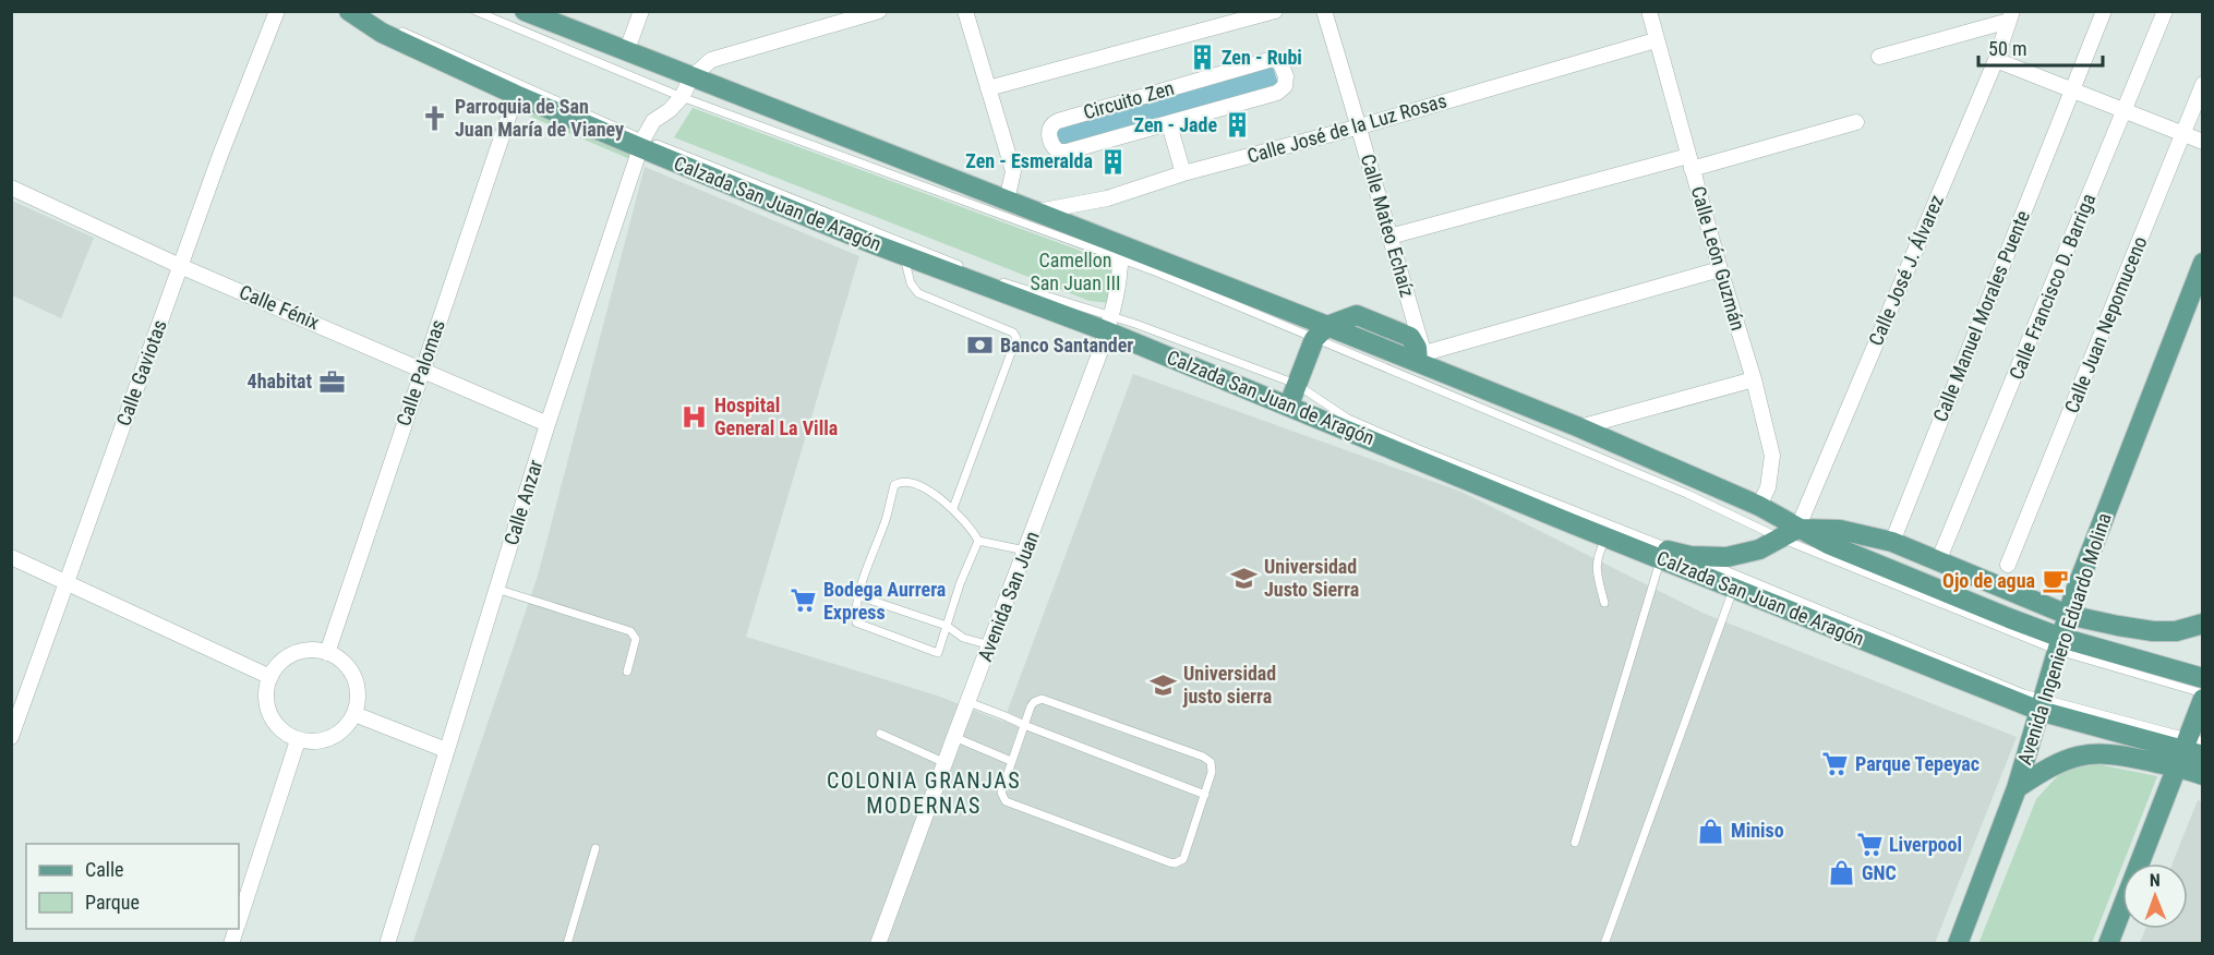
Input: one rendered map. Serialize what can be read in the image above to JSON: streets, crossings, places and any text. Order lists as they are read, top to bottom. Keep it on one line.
{"streets":{"main road":["Calzada San Juan de Aragón","Avenida Ingeniero Eduardo Molina"],"street":["Circuito Zen","Calle José de la Luz Rosas","Calle Mateo Echaíz","Calle León Guzmán","Calle José J. Álvarez","Calle Francisco D. Barriga","Calle Fénix","Calle Manuel Morales Puente","Calle Juan Nepomuceno","Calle Gaviotas","Calle Palomas","Calle Anzar","Avenida San Juan"]},"crossings":[["Circuito Zen","Calle José de la Luz Rosas"],["Calle José de la Luz Rosas","Calle Mateo Echaíz"],["Calle José de la Luz Rosas","Calle León Guzmán"],["Calzada San Juan de Aragón","Calle Palomas"],["Calzada San Juan de Aragón","Calle Anzar"],["Calzada San Juan de Aragón","Avenida San Juan"],["Calzada San Juan de Aragón","Avenida Ingeniero Eduardo Molina"],["Calle Fénix","Calle Gaviotas"],["Calle Fénix","Calle Palomas"],["Calle Fénix","Calle Anzar"]],"districts":["COLONIA GRANJAS MODERNAS"],"parks":["Camellon San Juan III"],"places":{"building":["Zen - Rubi","Zen - Jade","Zen - Esmeralda"],"church":["Parroquia de San Juan María de Vianey"],"bank":["Banco Santander"],"office":["4habitat"],"hospital":["Hospital General La Villa"],"school or university":["Universidad Justo Sierra","Universidad justo sierra"],"cafe":["Ojo de agua"],"supermarket":["Bodega Aurrera Express","Parque Tepeyac","Liverpool"],"shop":["Miniso","GNC"]},"legend":["Calle","Parque"],"scale_bar":"50 m","north":"top"}
